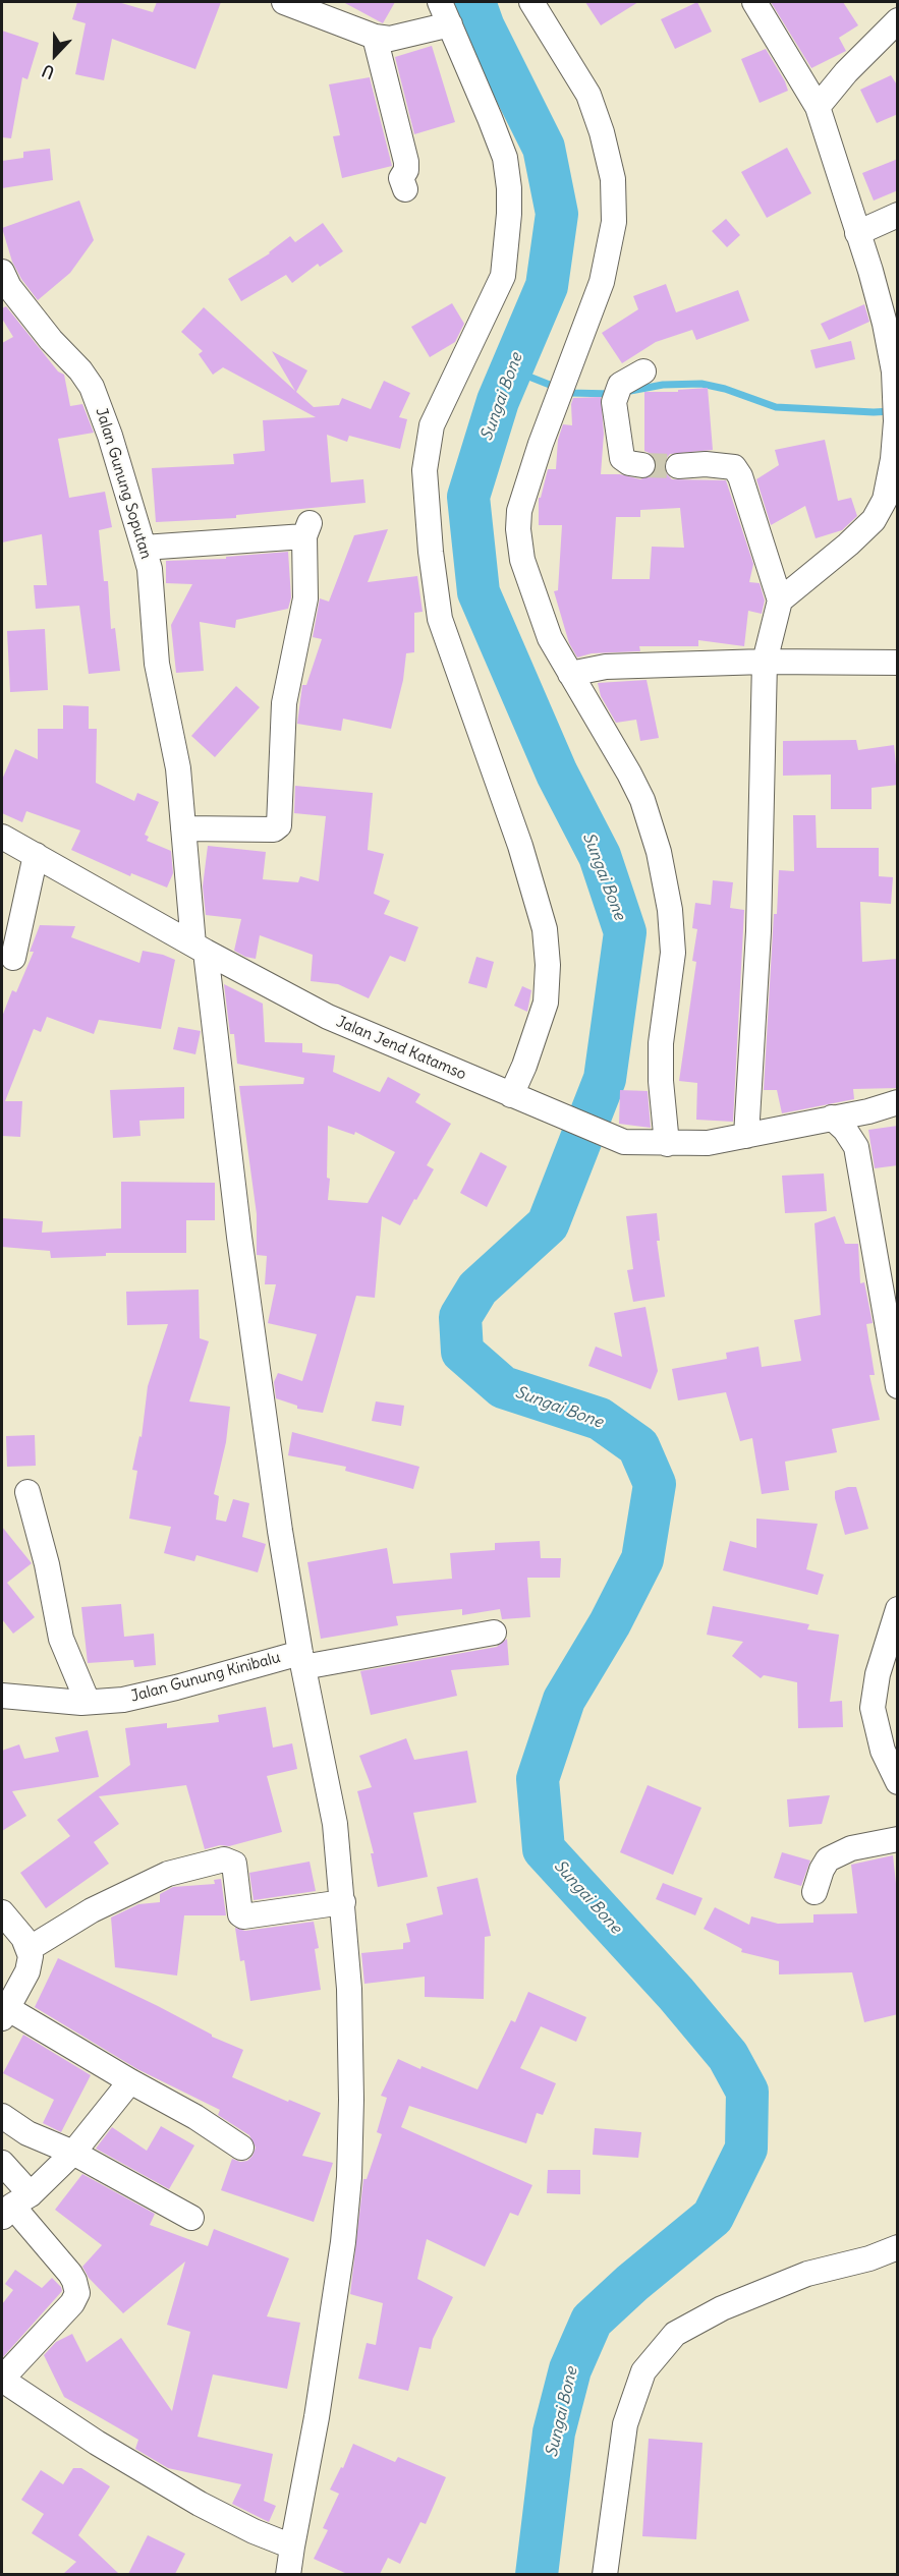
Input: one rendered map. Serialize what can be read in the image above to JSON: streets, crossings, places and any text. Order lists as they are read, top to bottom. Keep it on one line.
{"streets":{"street":["Jalan Gunung Soputan","Jalan Jend Katamso","Jalan Gunung Kinibalu"]},"crossings":[["Jalan Gunung Soputan","Jalan Jend Katamso"],["Jalan Gunung Soputan","Jalan Gunung Kinibalu"]],"water":["Sungai Bone"],"north":"bottom"}
